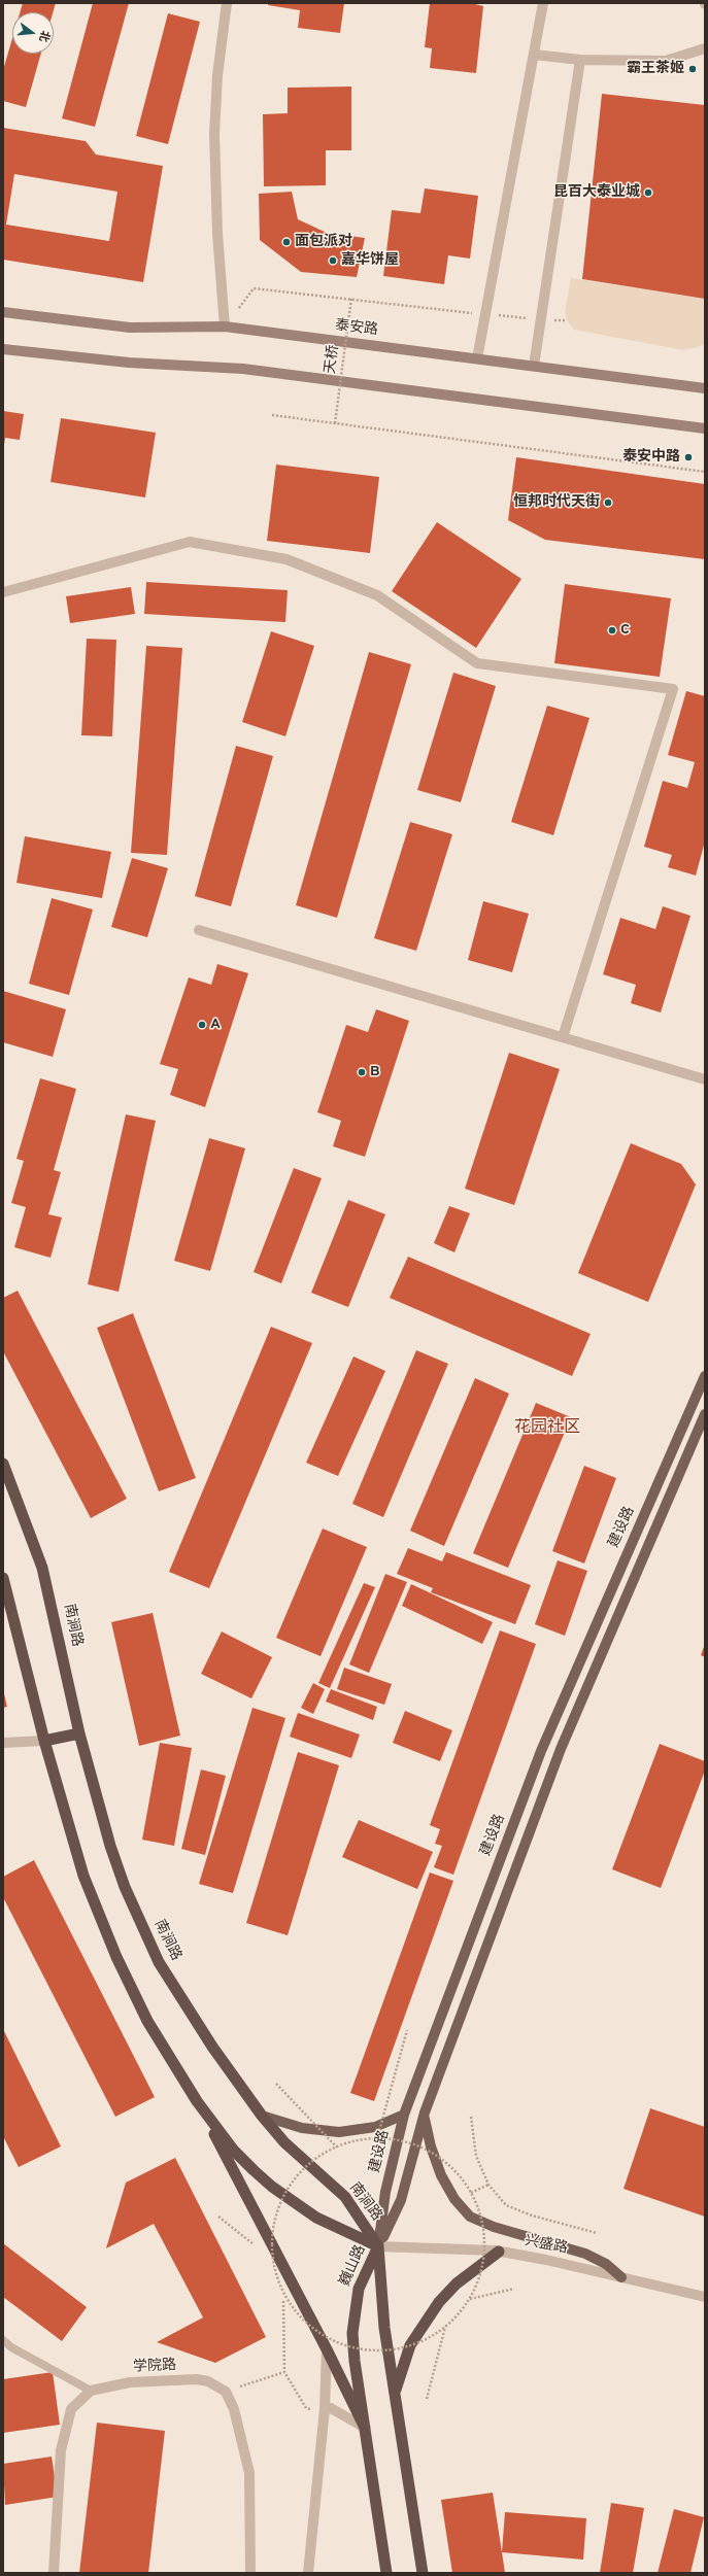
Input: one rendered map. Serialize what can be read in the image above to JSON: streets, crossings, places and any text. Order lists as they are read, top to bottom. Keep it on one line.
{"streets":{"highway":["南涧路","巍山路"],"main road":["泰安路","建设路"],"street":["兴盛路","学院路"],"path":["天桥"]},"crossings":[["建设路","南涧路"],["建设路","兴盛路"],["建设路","巍山路"],["南涧路","兴盛路"],["南涧路","巍山路"],["兴盛路","巍山路"]],"districts":["花园社区"],"places":["霸王茶姬","昆百大·泰业城","面包派对","嘉华饼屋","泰安中路","恒邦时代天街","C","A","B"],"north":"right"}
